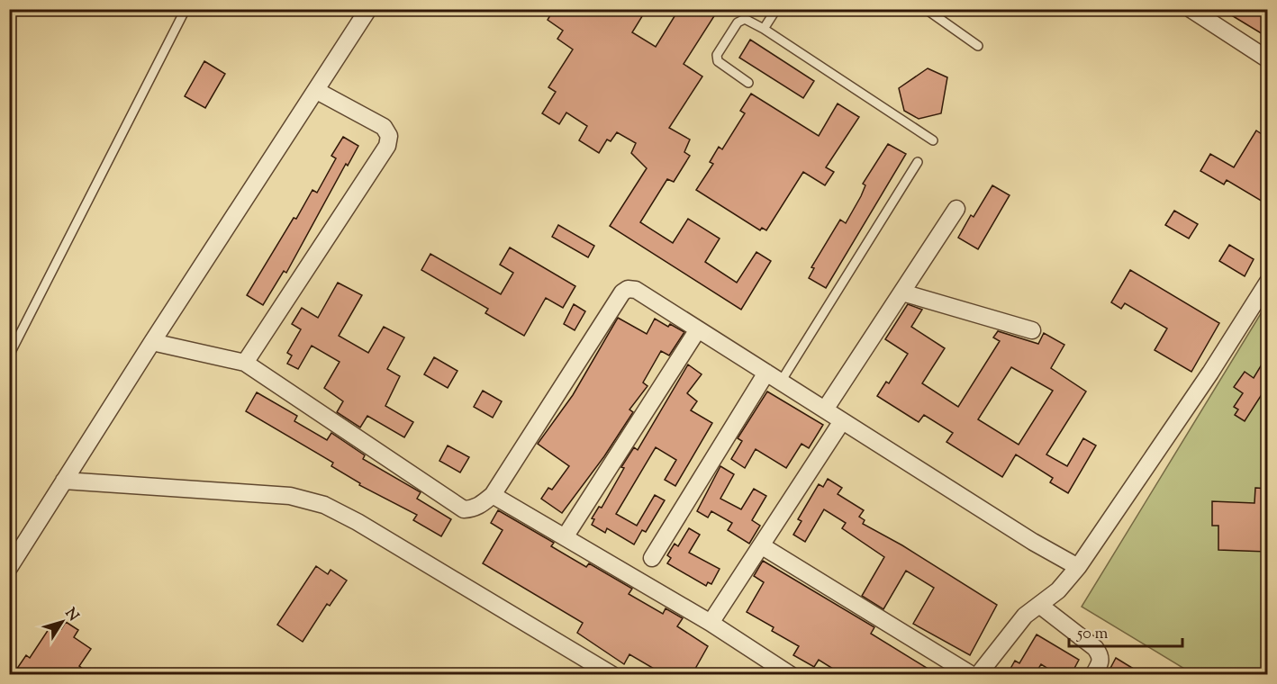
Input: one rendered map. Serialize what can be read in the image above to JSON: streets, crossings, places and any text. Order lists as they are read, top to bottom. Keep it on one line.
{"scale_bar":"50 m","north":"top right"}
